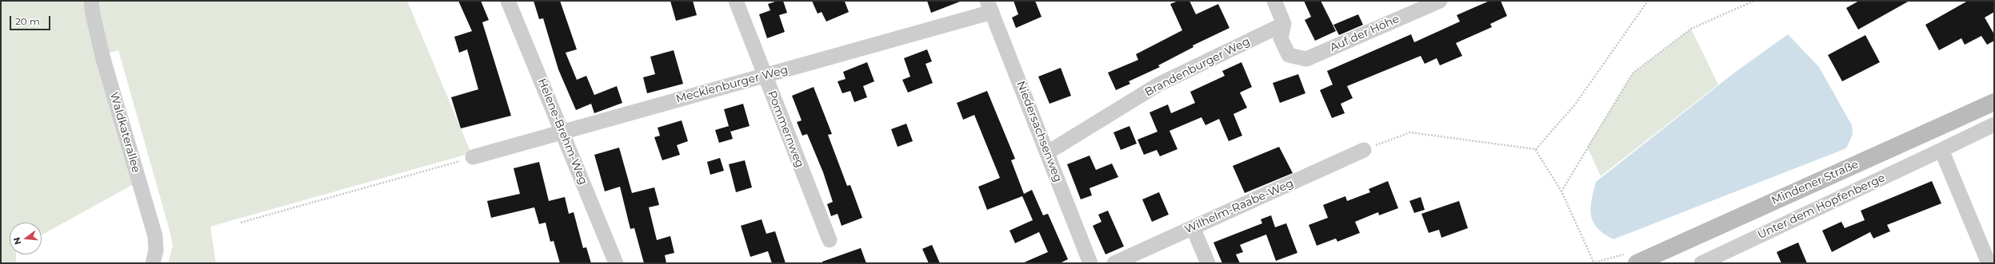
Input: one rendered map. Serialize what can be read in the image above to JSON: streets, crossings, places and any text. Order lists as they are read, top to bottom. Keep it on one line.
{"streets":{"main road":["Mindener Straße"],"street":["Auf der Höhe","Brandenburger Weg","Mecklenburger Weg","Pommernweg","Helene-Brehm-Weg","Niedersachsenweg","Waldkaterallee","Wilhelm-Raabe-Weg","Unter dem Hopfenberge"]},"crossings":[["Auf der Höhe","Brandenburger Weg"],["Brandenburger Weg","Niedersachsenweg"],["Mecklenburger Weg","Pommernweg"],["Mecklenburger Weg","Helene-Brehm-Weg"],["Mecklenburger Weg","Niedersachsenweg"]],"scale_bar":"20 m","north":"left"}
